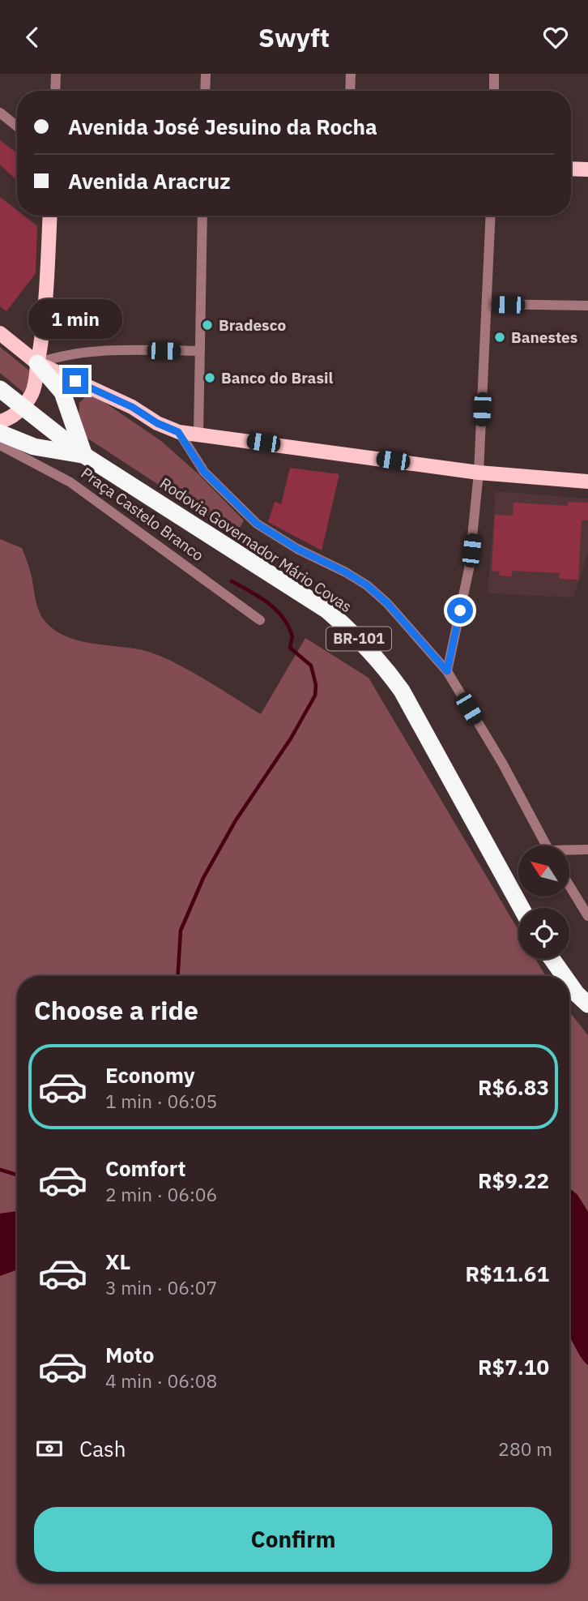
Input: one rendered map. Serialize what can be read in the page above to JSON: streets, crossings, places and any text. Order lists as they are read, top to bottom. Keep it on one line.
{"streets":{"highway":["Rodovia Governador Mário Covas","BR-101"],"street":["Praça Castelo Branco"]},"places":["Bradesco","Banestes","Banco do Brasil"],"north":"top left","page":{"header":"Swyft","banner":["Avenida José Jesuino da Rocha","Avenida Aracruz"],"bubble":"1 min","heading":"Choose a ride","list":[{"name":"Economy","note":"1 min · 06:05","value":"R$6.83"},{"name":"Comfort","note":"2 min · 06:06","value":"R$9.22"},{"name":"XL","note":"3 min · 06:07","value":"R$11.61"},{"name":"Moto","note":"4 min · 06:08","value":"R$7.10"}],"pay":["Cash","280 m"],"buttons":"Confirm"}}
